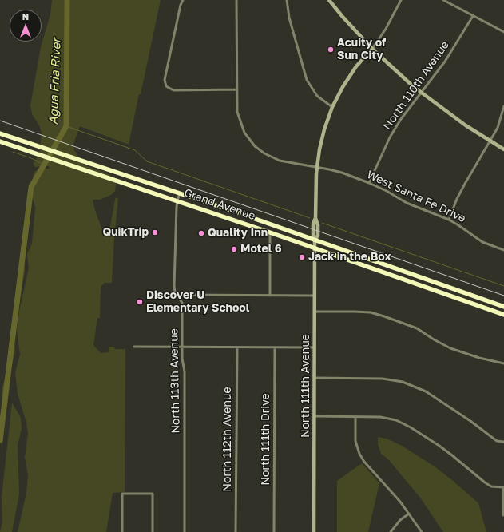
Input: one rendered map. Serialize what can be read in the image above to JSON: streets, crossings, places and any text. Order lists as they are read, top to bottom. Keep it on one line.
{"streets":{"highway":["Grand Avenue"],"street":["North 110th Avenue","West Santa Fe Drive","North 113th Avenue","North 111th Avenue","North 112th Avenue","North 111th Drive"]},"crossings":[["North 110th Avenue","West Santa Fe Drive"],["West Santa Fe Drive","North 111th Avenue"],["Grand Avenue","North 113th Avenue"],["Grand Avenue","North 111th Avenue"]],"water":["Agua Fria River"],"places":["Acuity of Sun City","QuikTrip","Quality Inn","Motel 6","Jack in the Box","Discover U Elementary School"],"north":"top"}
